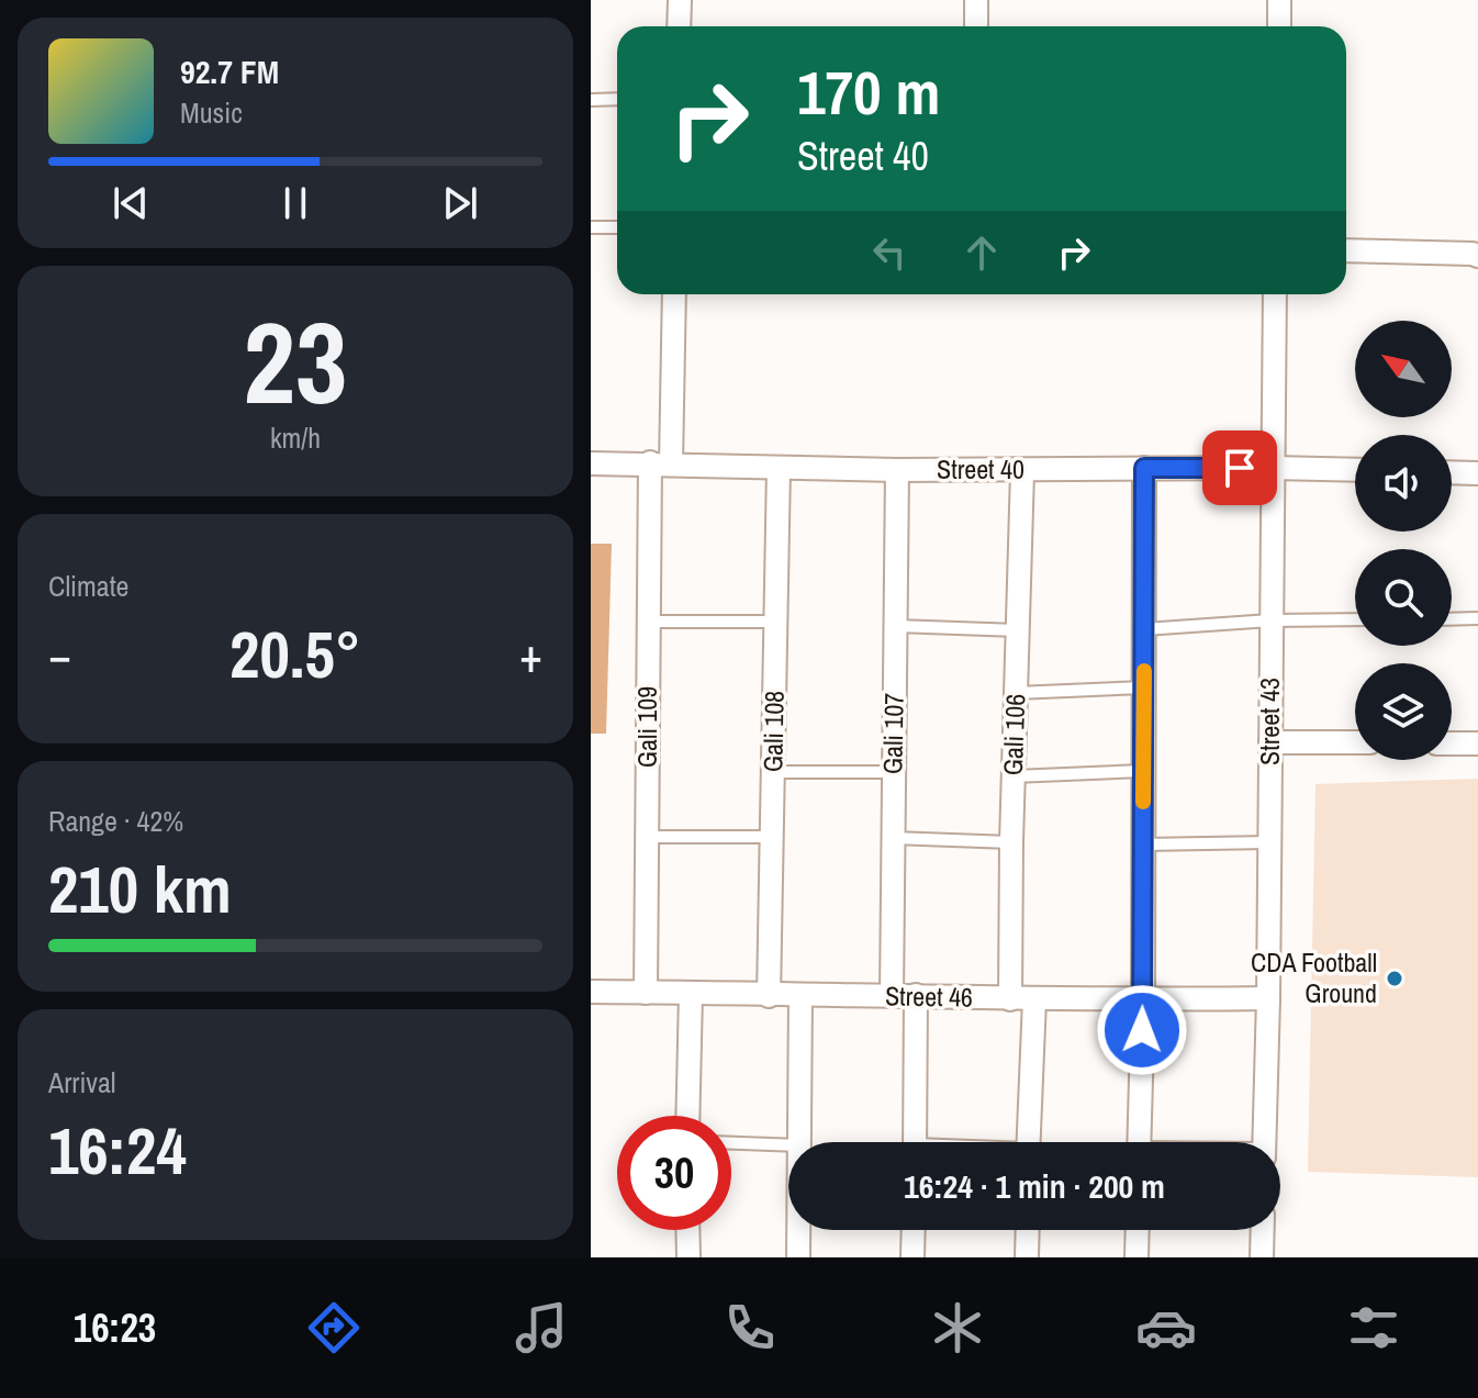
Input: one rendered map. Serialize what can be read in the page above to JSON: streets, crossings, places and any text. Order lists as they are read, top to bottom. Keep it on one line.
{"streets":{"street":["Street 40","Street 43","Gali 109","Gali 108","Gali 107","Gali 106","Street 46"]},"crossings":[["Street 40","Street 43"],["Street 40","Gali 109"],["Street 40","Gali 108"],["Street 40","Gali 107"],["Street 40","Gali 106"],["Street 43","Street 46"],["Gali 109","Street 46"],["Gali 108","Street 46"],["Gali 107","Street 46"],["Gali 106","Street 46"]],"places":["CDA Football Ground"],"north":"top left","page":{"turn":["170 m","Street 40"],"song":["92.7 FM","Music"],"tile":[["23","km/h"],"Climate",["Range · 42%","210 km"],["Arrival","16:24"]],"heat":["−","20.5°","+"],"limit":"30","trip":"16:24 · 1 min · 200 m","tabs":"16:23"}}
